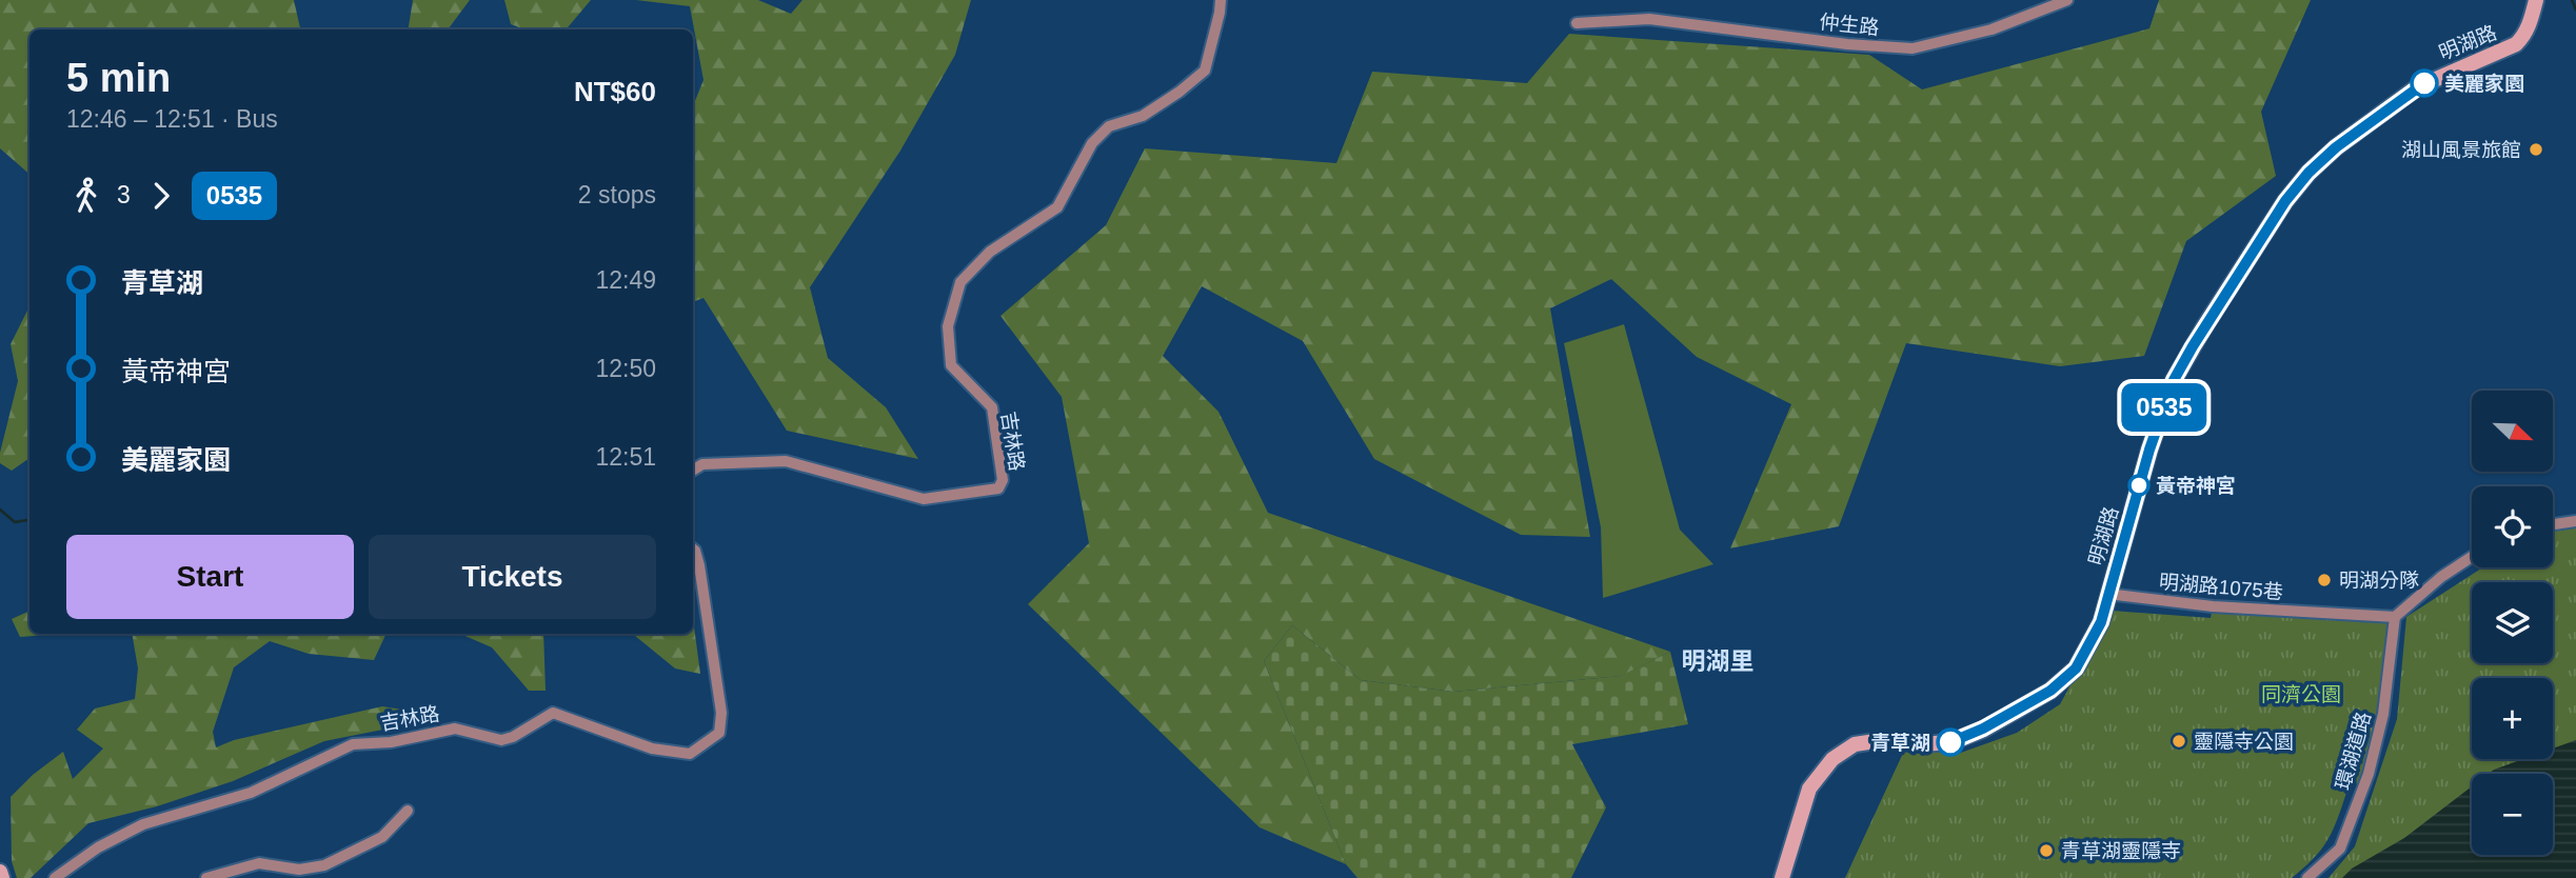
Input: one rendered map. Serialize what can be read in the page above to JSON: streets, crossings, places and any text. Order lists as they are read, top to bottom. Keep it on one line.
{"streets":{"street":["仲生路","明湖路","吉林路","明湖路1075巷","環湖道路"]},"crossings":[["明湖路","明湖路1075巷"],["明湖路1075巷","環湖道路"]],"districts":["明湖里"],"parks":["同濟公園"],"places":["美麗家園","湖山風景旅館","黃帝神宮","明湖分隊","靈隱寺公園","青草湖","青草湖靈隱寺"],"lines":["bus line 0535"],"north":"bottom right","page":{"on_map":"0535","heading":["5 min","12:46 – 12:51 · Bus","NT$60"],"legs":["3","0535","2 stops"],"list":[{"name":"青草湖","value":"12:49"},{"name":"黃帝神宮","value":"12:50"},{"name":"美麗家園","value":"12:51"}],"map_buttons":["+","−"],"buttons":["Start","Tickets"]}}
